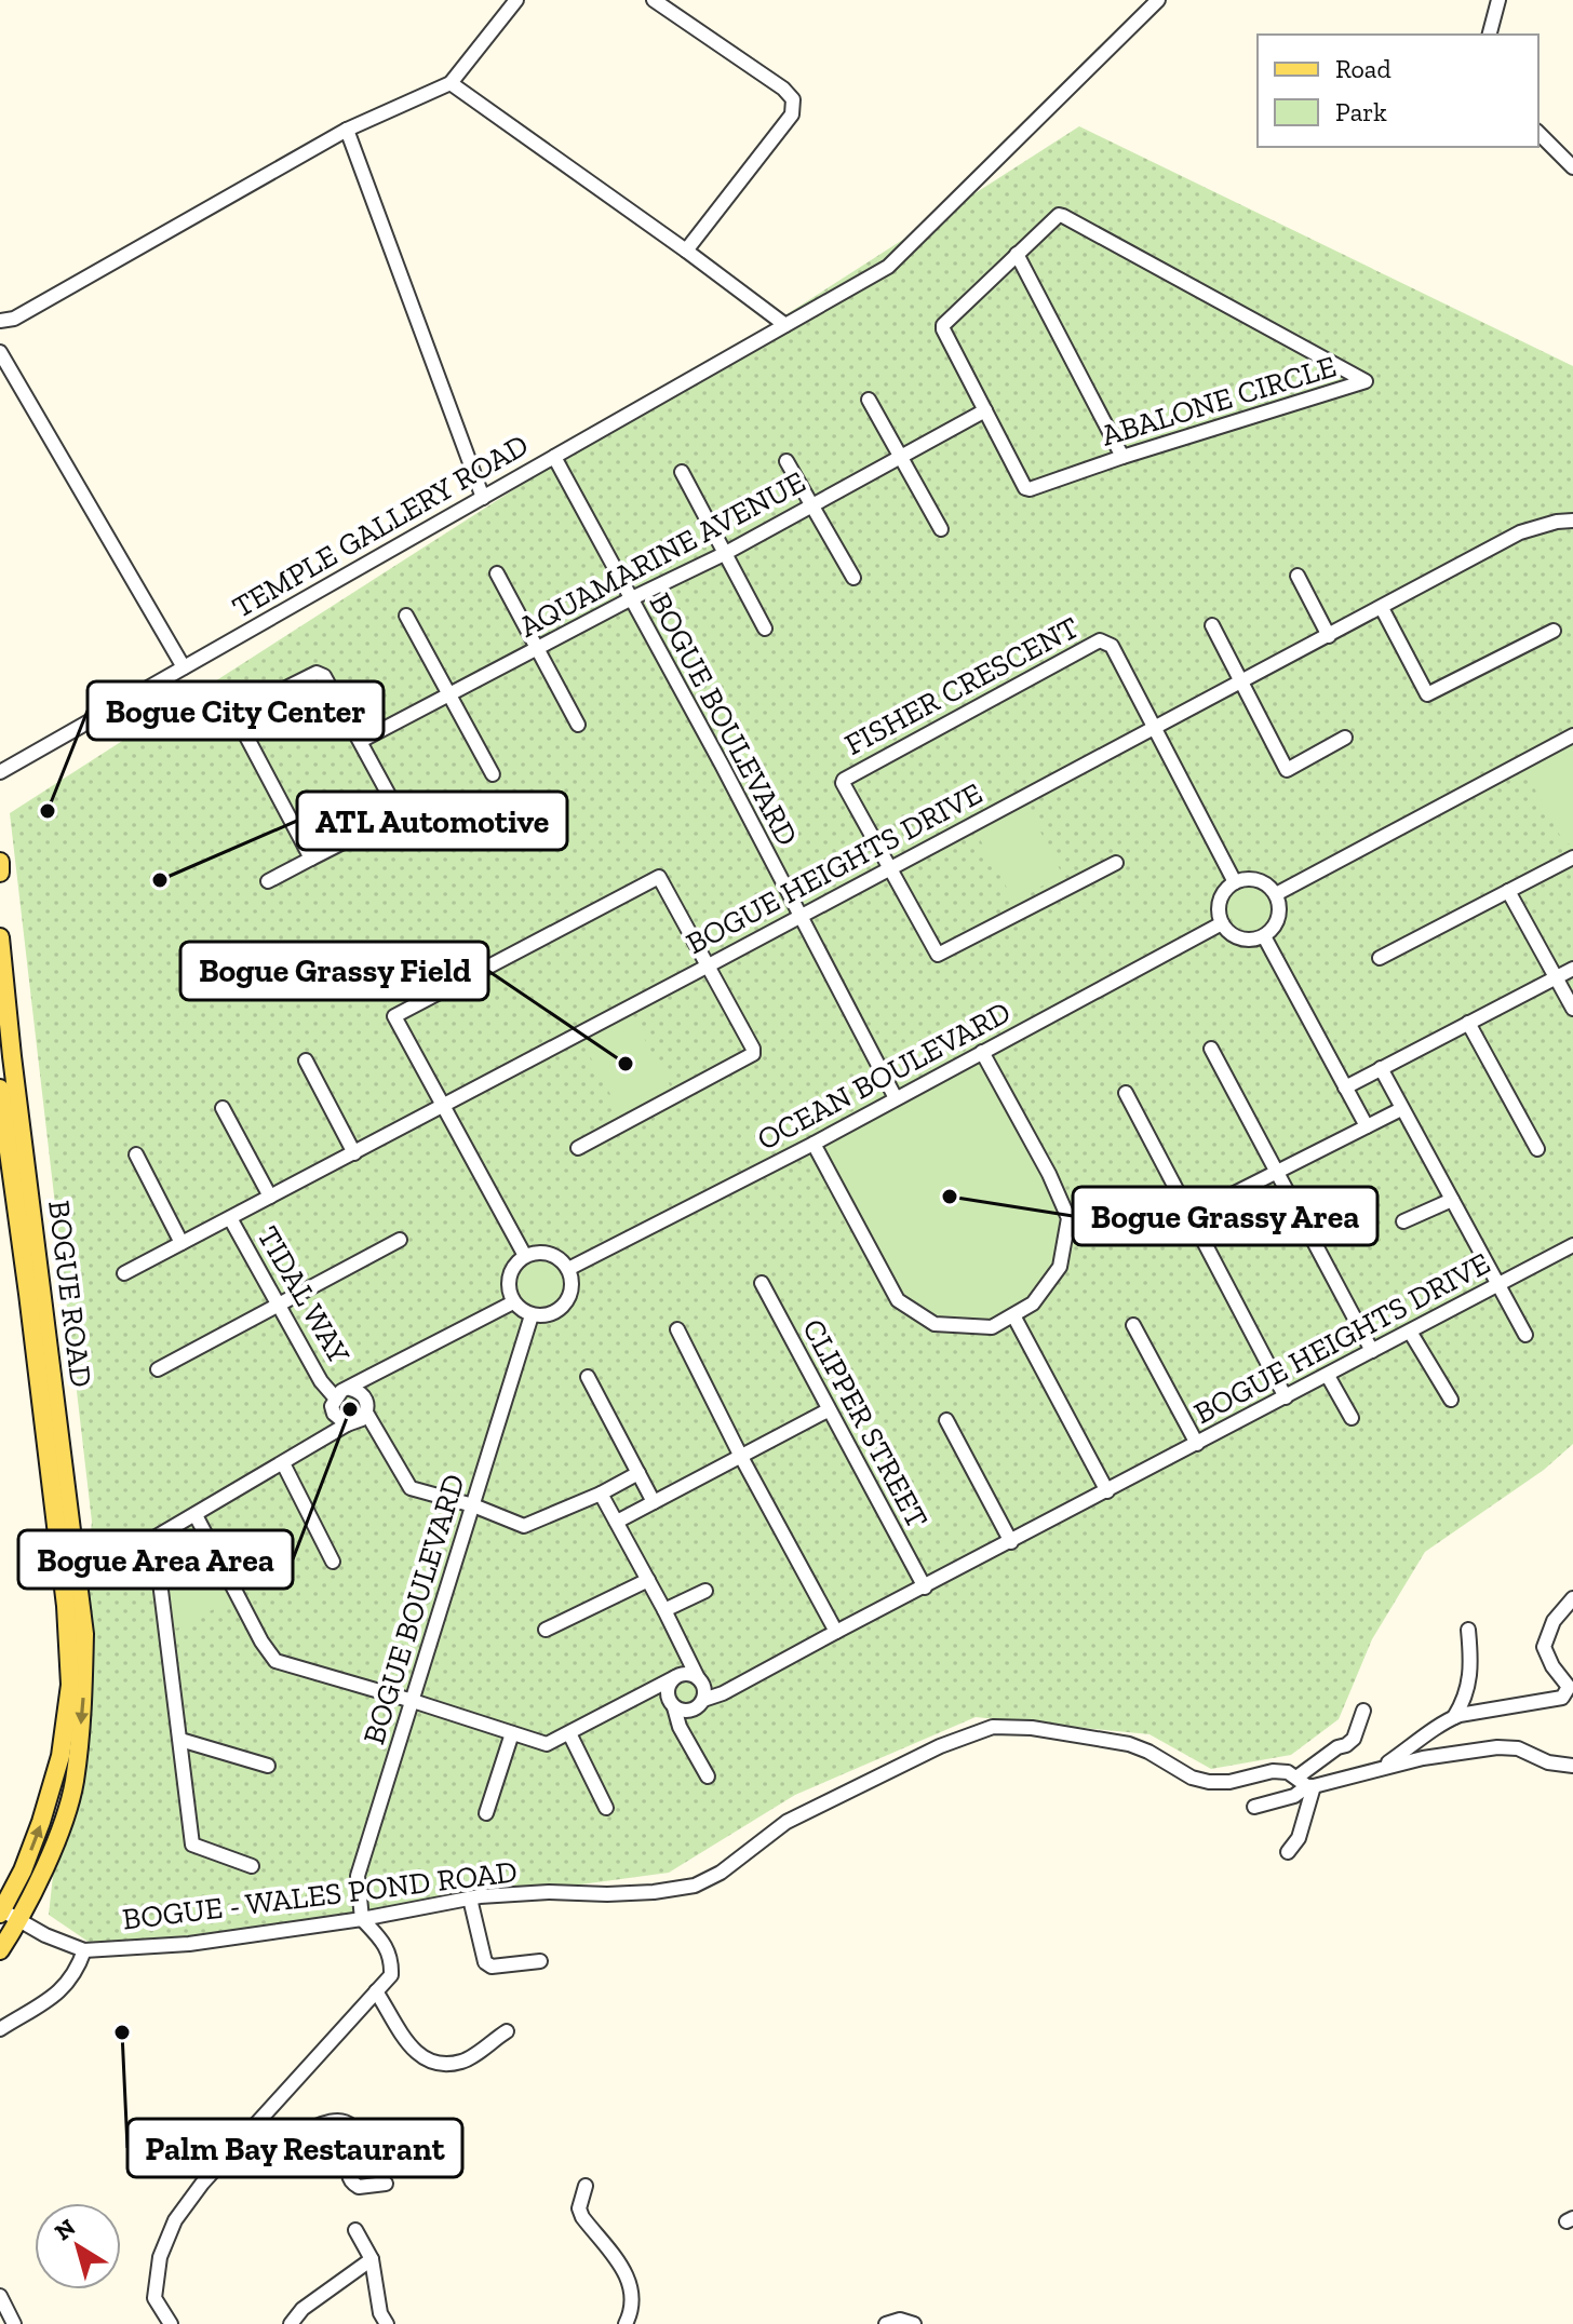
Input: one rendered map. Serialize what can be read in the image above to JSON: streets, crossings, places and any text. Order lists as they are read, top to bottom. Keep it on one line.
{"streets":{"main road":["BOGUE ROAD"],"street":["ABALONE CIRCLE","TEMPLE GALLERY ROAD","AQUAMARINE AVENUE","FISHER CRESCENT","BOGUE BOULEVARD","BOGUE HEIGHTS DRIVE","OCEAN BOULEVARD","TIDAL WAY","CLIPPER STREET","BOGUE - WALES POND ROAD"]},"crossings":[["ABALONE CIRCLE","AQUAMARINE AVENUE"],["TEMPLE GALLERY ROAD","BOGUE BOULEVARD"],["AQUAMARINE AVENUE","BOGUE BOULEVARD"],["FISHER CRESCENT","BOGUE HEIGHTS DRIVE"],["BOGUE BOULEVARD","BOGUE HEIGHTS DRIVE"],["BOGUE BOULEVARD","OCEAN BOULEVARD"],["BOGUE BOULEVARD","BOGUE - WALES POND ROAD"],["BOGUE HEIGHTS DRIVE","TIDAL WAY"],["BOGUE HEIGHTS DRIVE","CLIPPER STREET"],["BOGUE ROAD","BOGUE - WALES POND ROAD"]],"places":["Bogue City Center","ATL Automotive","Bogue Grassy Field","Bogue Grassy Area","Bogue Area Area","Palm Bay Restaurant"],"legend":["Road","Park"],"north":"top left"}
